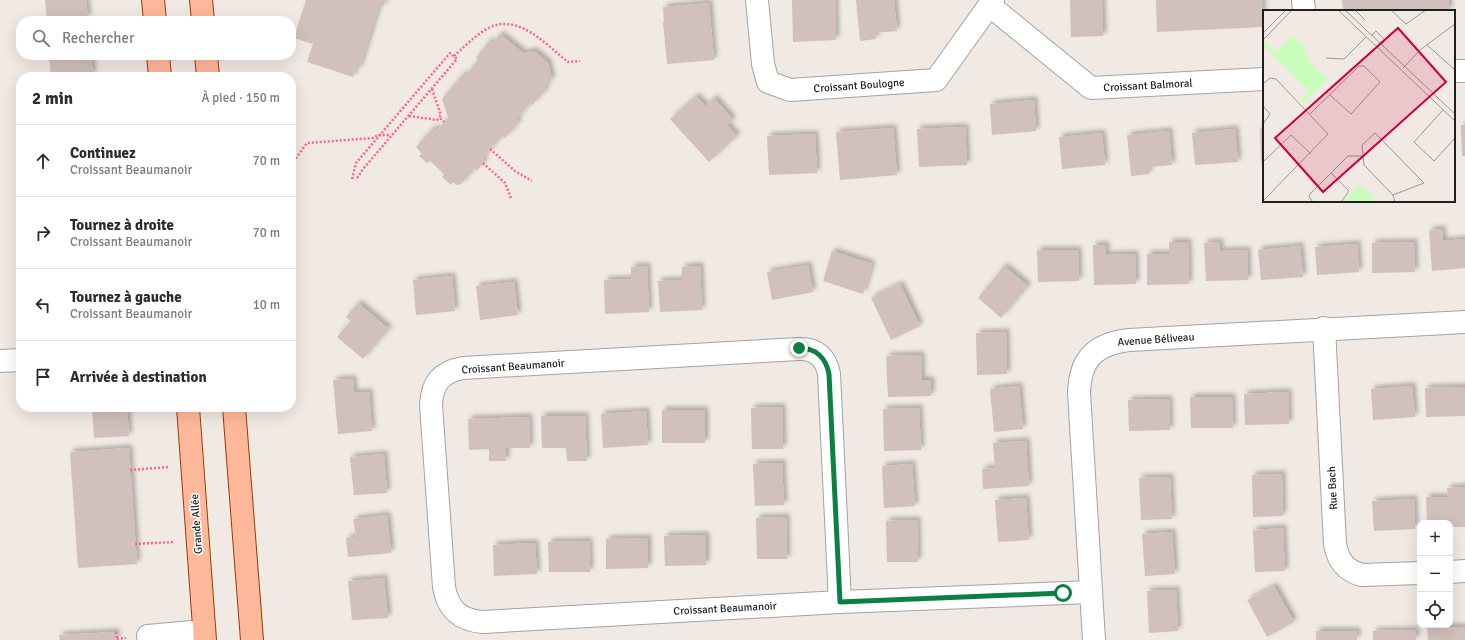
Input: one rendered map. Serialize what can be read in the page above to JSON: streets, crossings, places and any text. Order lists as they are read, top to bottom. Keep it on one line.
{"streets":{"main road":["Grande Allée"],"street":["Croissant Boulogne","Croissant Balmoral","Avenue Béliveau","Croissant Beaumanoir","Rue Bach"]},"crossings":[["Croissant Boulogne","Croissant Balmoral"],["Avenue Béliveau","Croissant Beaumanoir"],["Avenue Béliveau","Rue Bach"]],"page":{"search":"Rechercher","heading":["2 min","À pied · 150 m"],"list":[["Continuez","Croissant Beaumanoir","70 m"],["Tournez à droite","Croissant Beaumanoir","70 m"],["Tournez à gauche","Croissant Beaumanoir","10 m"],"Arrivée à destination"],"map_buttons":["+","−"]}}
